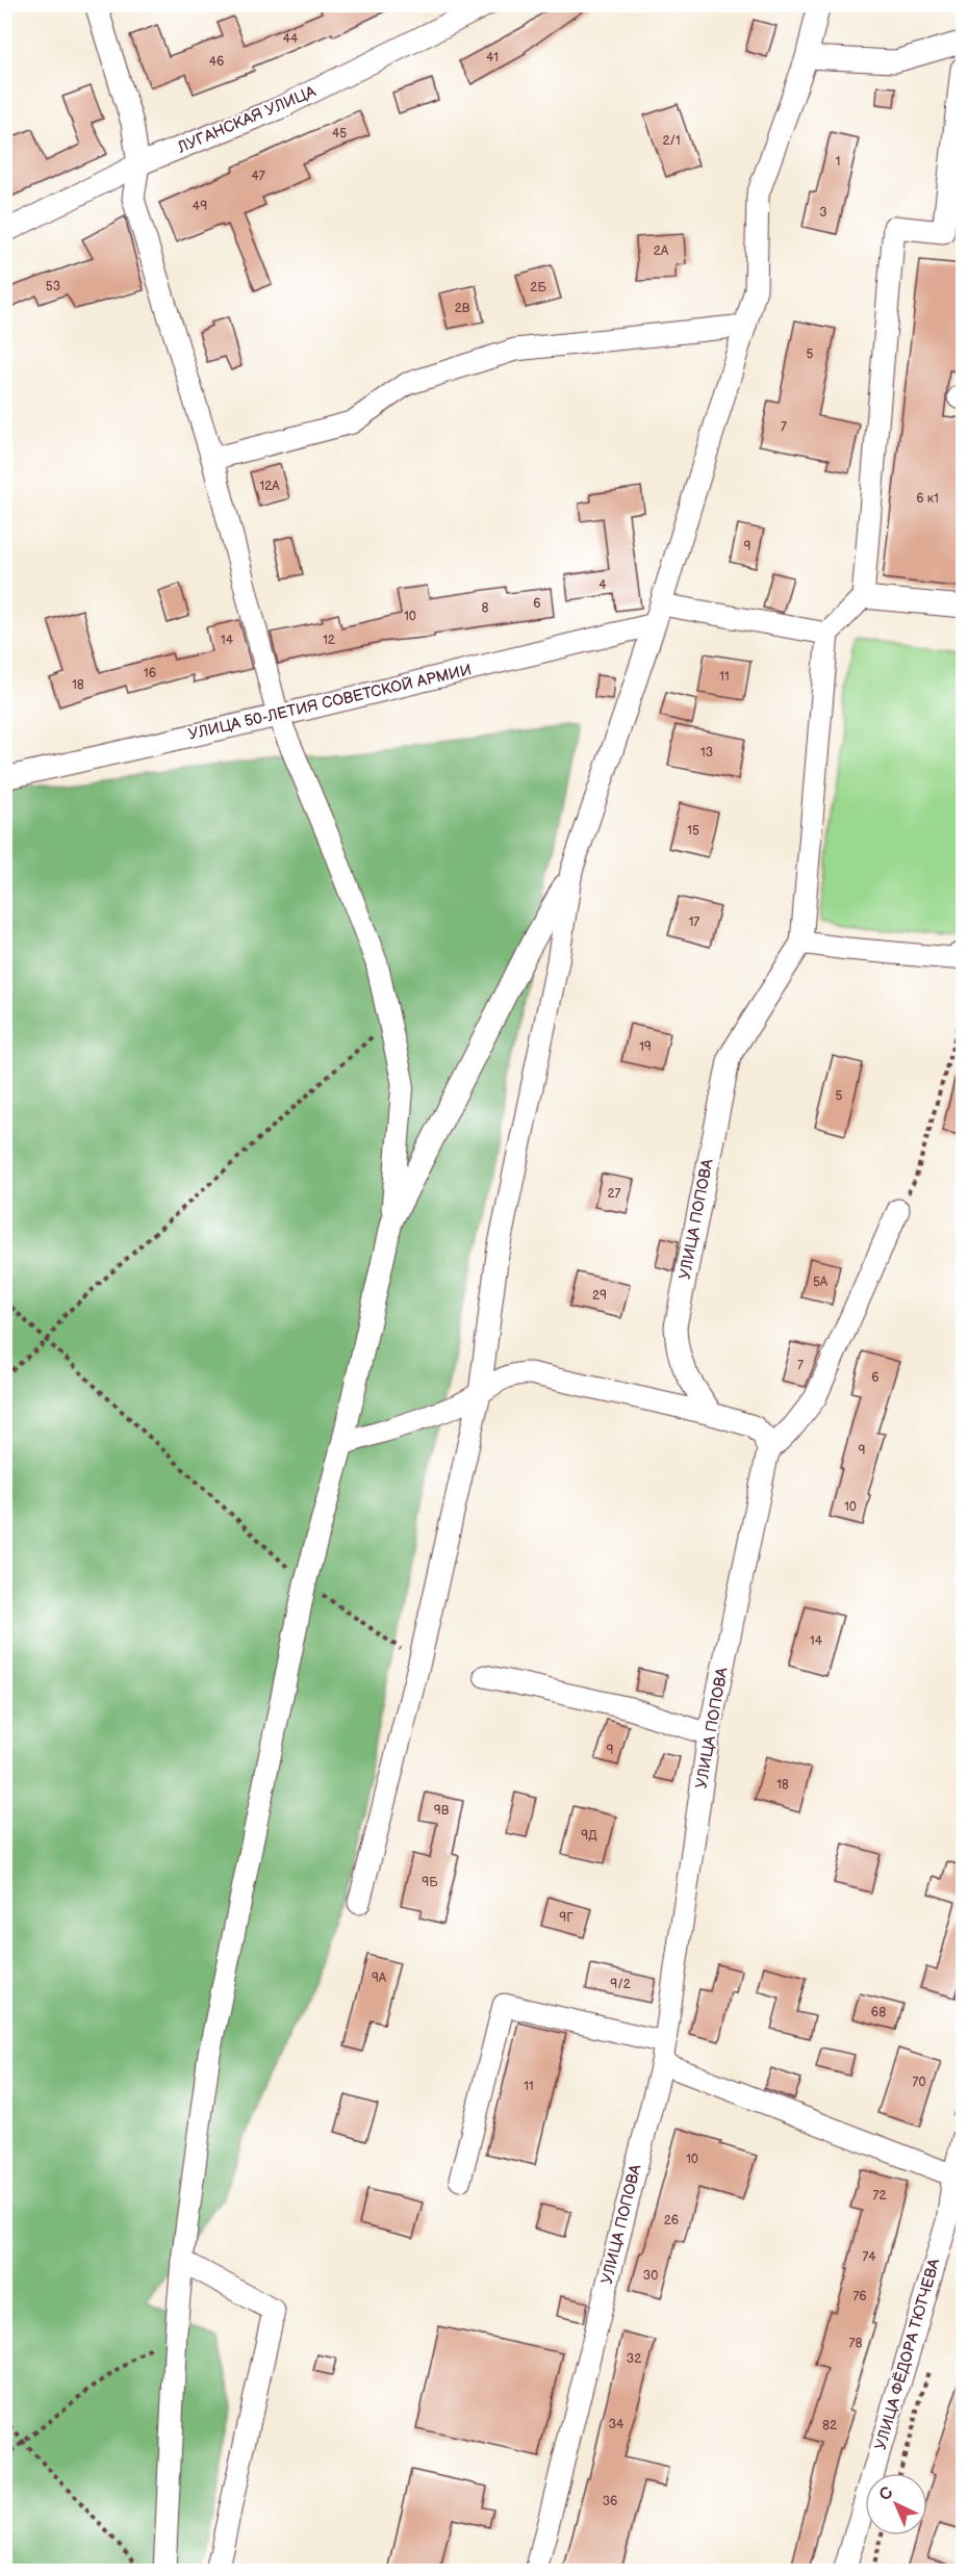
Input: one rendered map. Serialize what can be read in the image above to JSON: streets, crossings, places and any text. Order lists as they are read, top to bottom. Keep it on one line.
{"streets":{"street":["ЛУГАНСКАЯ УЛИЦА","УЛИЦА 50-ЛЕТИЯ СОВЕТСКОЙ АРМИИ","УЛИЦА ПОПОВА","УЛИЦА ФЁДОРА ТЮТЧЕВА"]},"house_numbers":["44","41","46","45","2/1","1","47","49","3","2А","53","2Б","2В","5","7","12А","6 к1","9","4","6","8","10","14","12","16","11","18","13","15","17","19","5","27","5А","29","7","6","9","10","14","9","18","9В","9Д","9Б","9Г","9А","9/2","68","70","11","10","72","26","74","30","76","78","32","34","82","36"],"north":"top left"}
